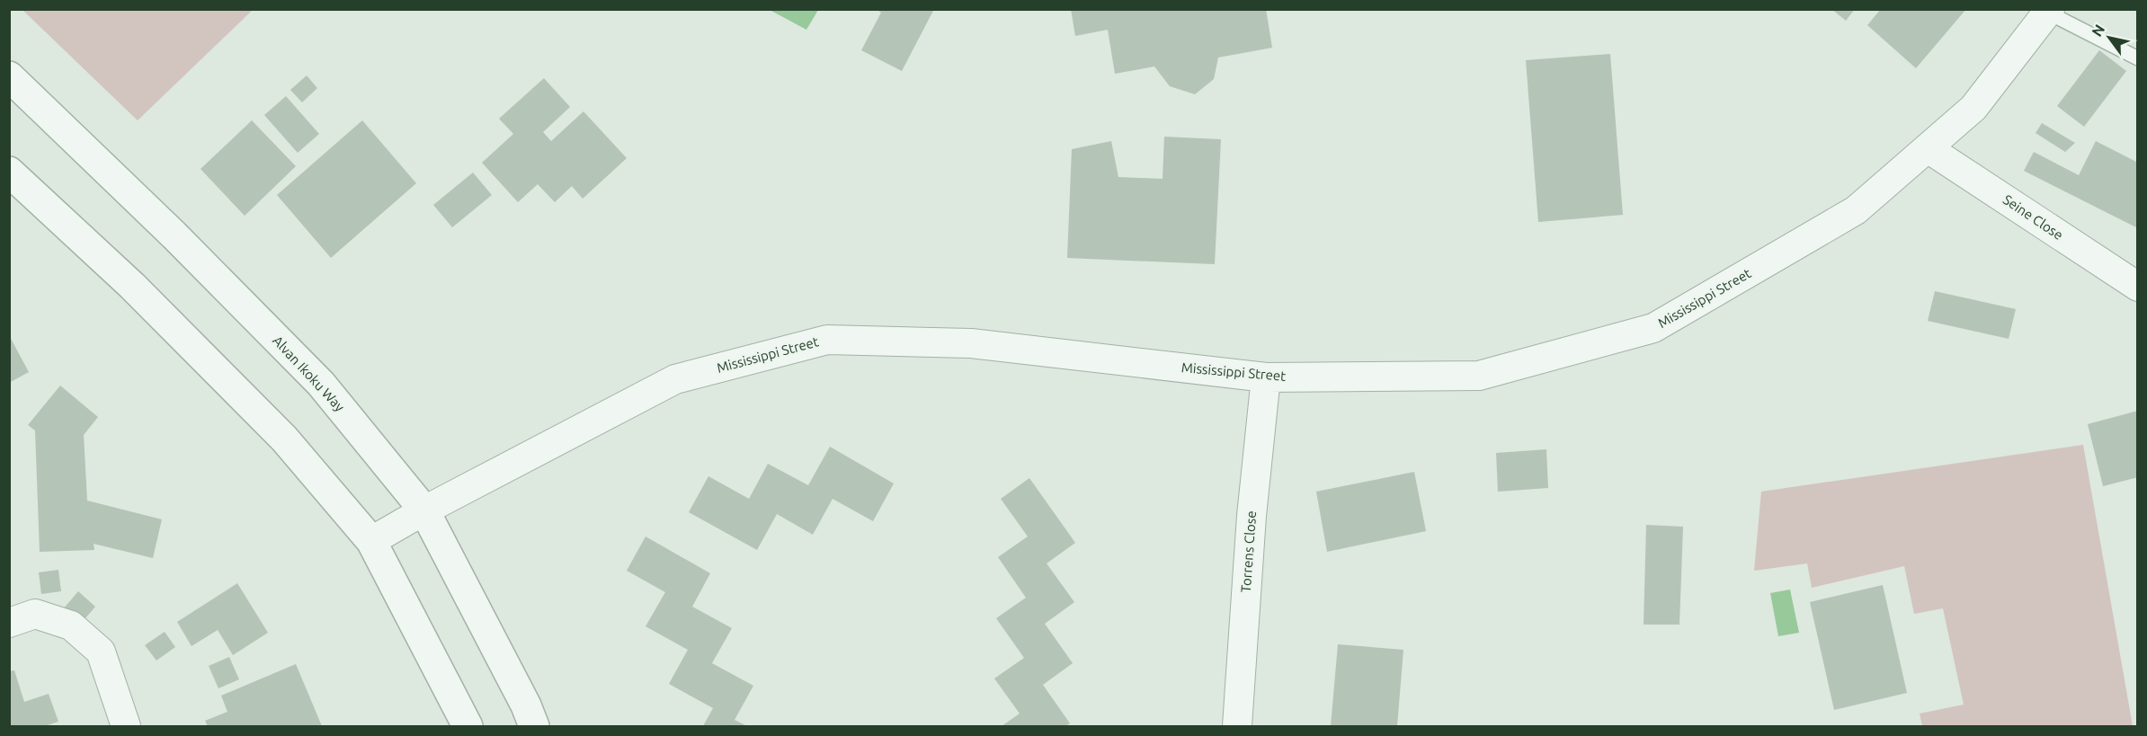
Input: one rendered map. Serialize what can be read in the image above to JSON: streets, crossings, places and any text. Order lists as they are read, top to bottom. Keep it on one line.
{"streets":{"street":["Seine Close","Mississippi Street","Alvan Ikoku Way","Torrens Close"]},"crossings":[["Seine Close","Mississippi Street"],["Mississippi Street","Alvan Ikoku Way"],["Mississippi Street","Torrens Close"]],"north":"top left"}
